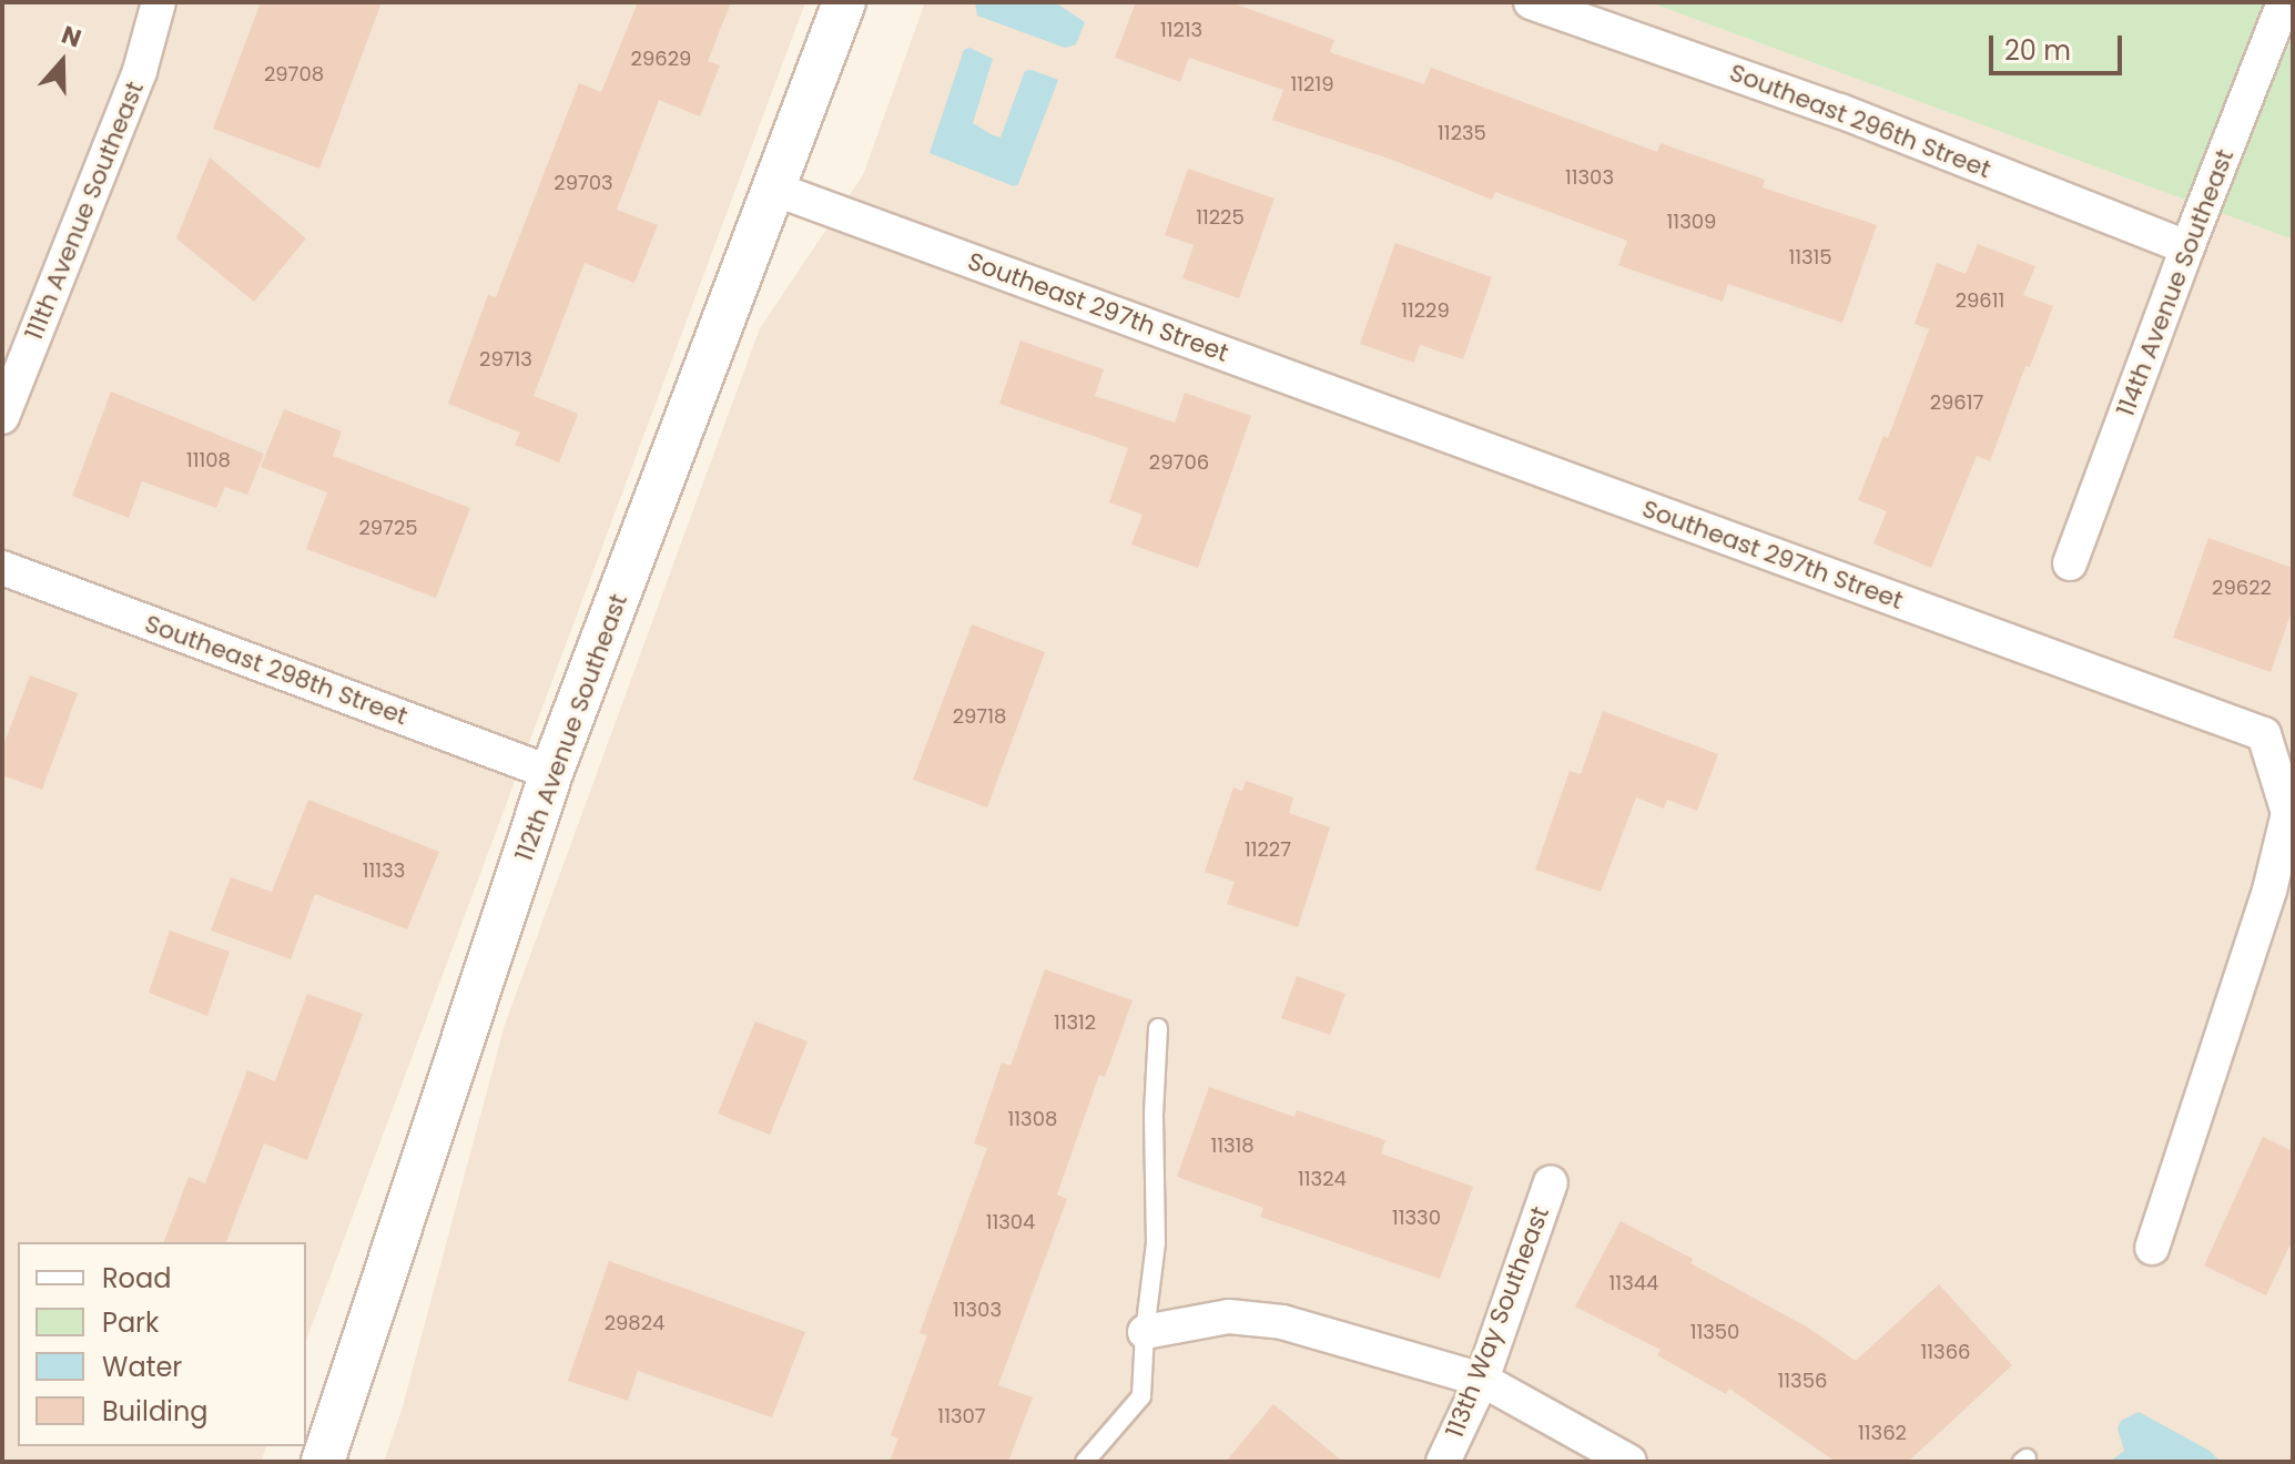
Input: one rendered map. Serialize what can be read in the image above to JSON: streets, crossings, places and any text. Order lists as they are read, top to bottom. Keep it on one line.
{"streets":{"street":["Southeast 296th Street","111th Avenue Southeast","114th Avenue Southeast","Southeast 297th Street","Southeast 298th Street","112th Avenue Southeast","113th Way Southeast"]},"crossings":[["Southeast 296th Street","114th Avenue Southeast"],["Southeast 297th Street","112th Avenue Southeast"],["Southeast 298th Street","112th Avenue Southeast"]],"house_numbers":["11213","29629","29708","11219","11235","11303","29703","11225","11309","11315","29611","11229","29713","29617","11108","29706","29725","29622","29718","11227","11133","11312","11308","11318","11324","11330","11304","11344","11303","29824","11350","11366","11356","11307","11362"],"legend":["Road","Park","Water","Building"],"scale_bar":"20 m","north":"top"}
